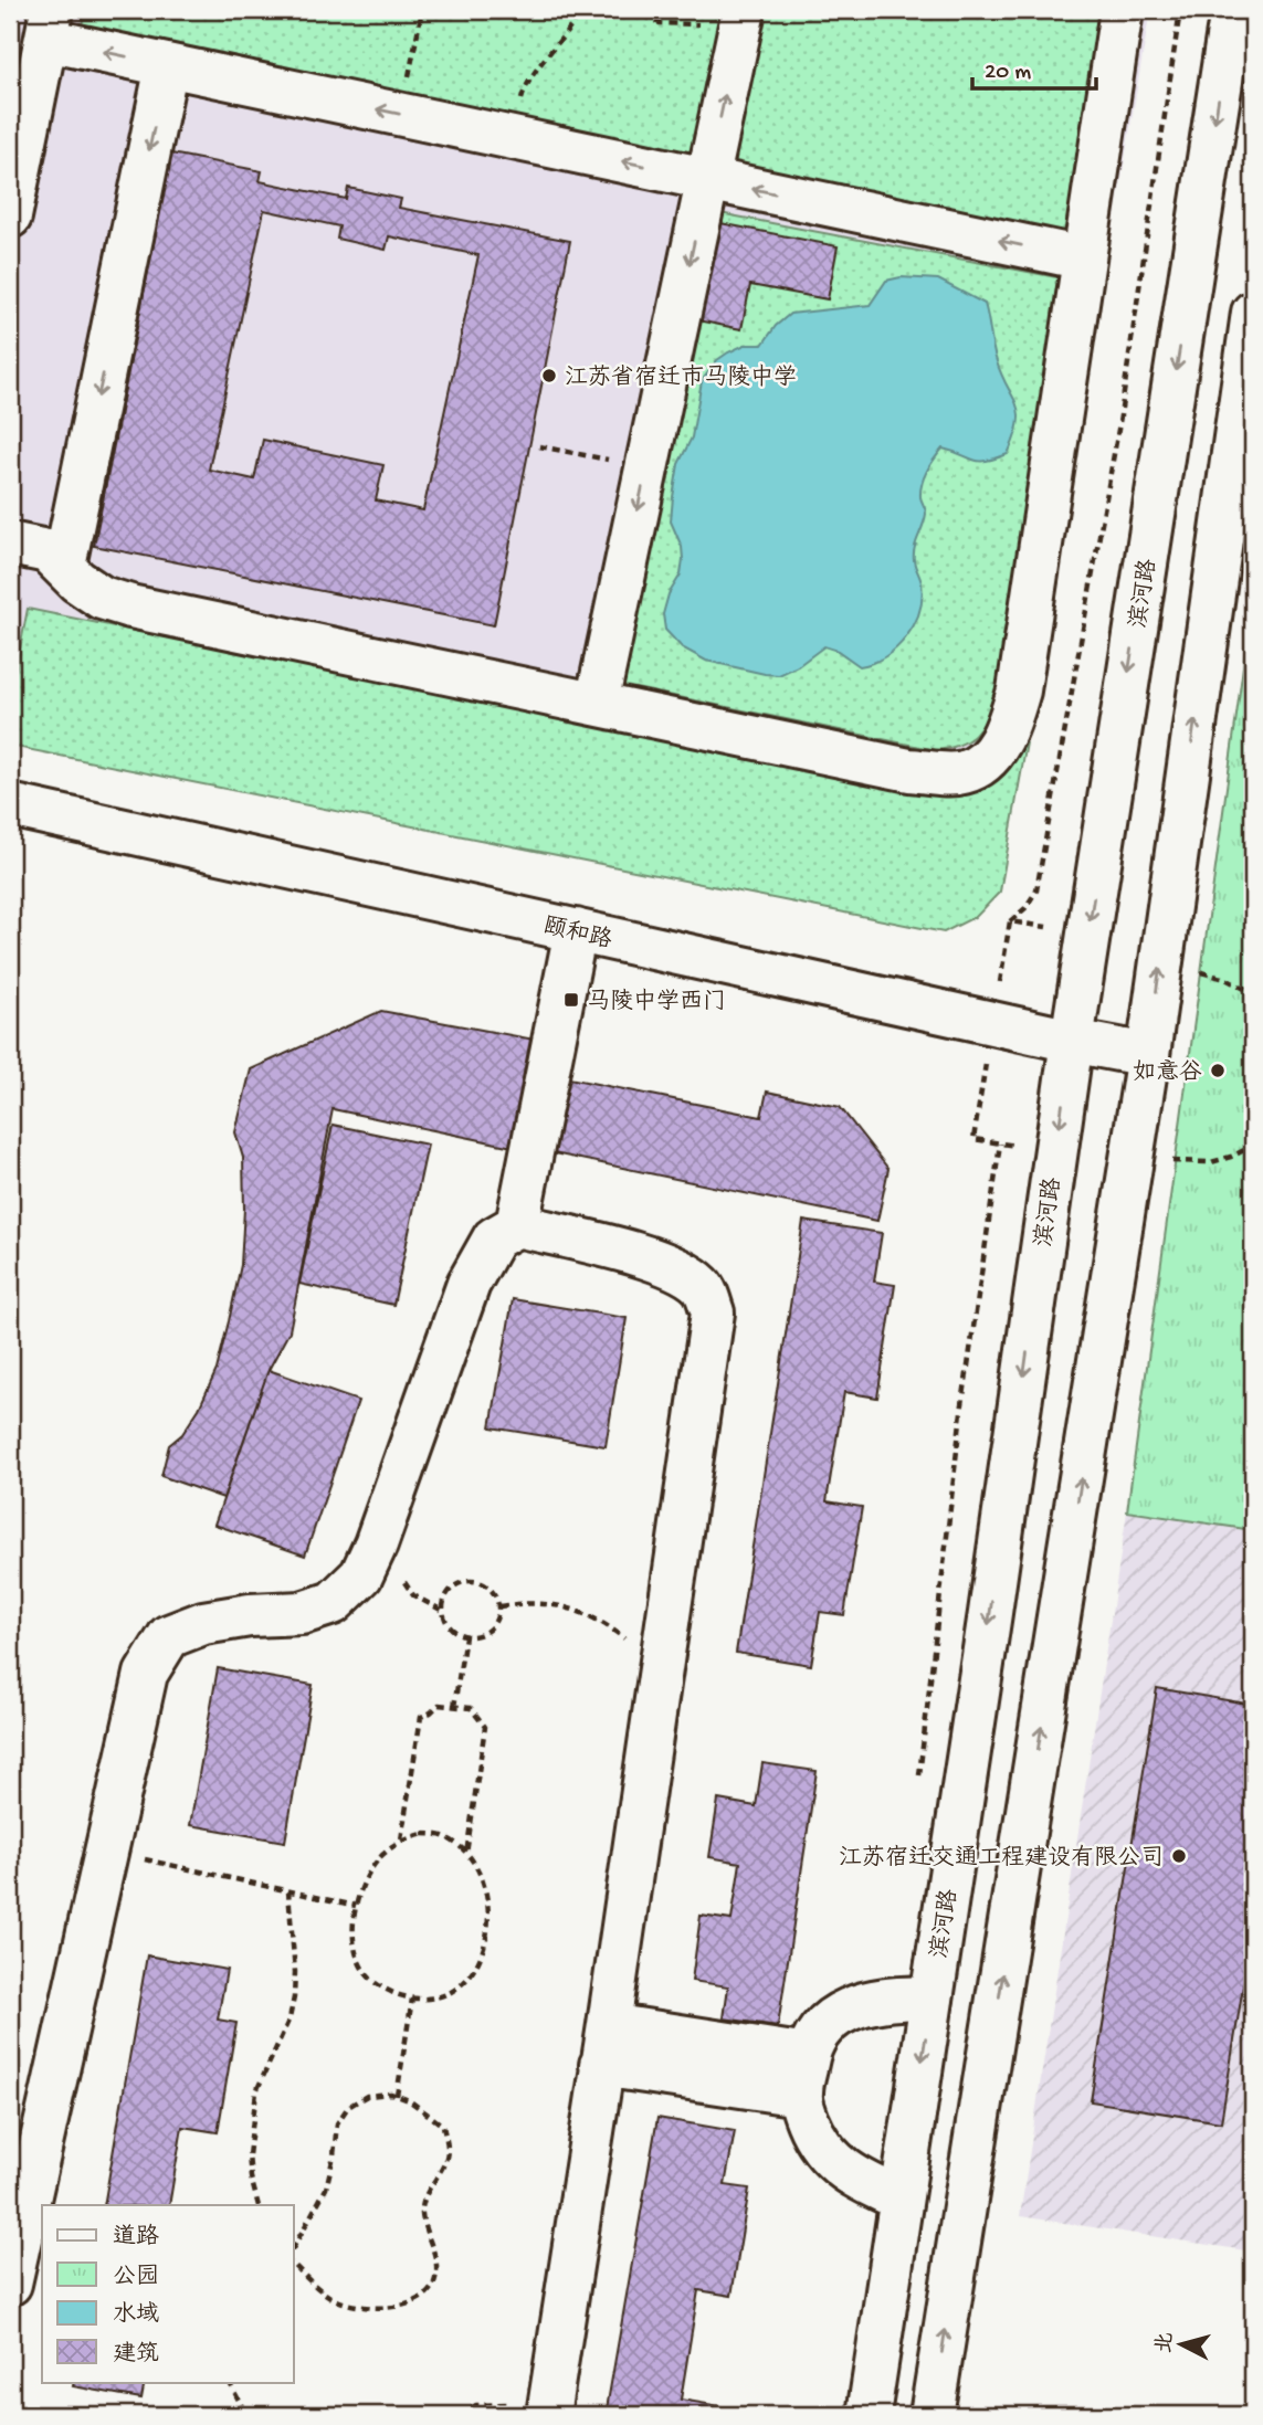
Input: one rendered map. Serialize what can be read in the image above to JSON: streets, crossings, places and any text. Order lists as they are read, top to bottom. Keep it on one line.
{"streets":{"main road":["滨河路","颐和路"]},"crossings":[["滨河路","颐和路"]],"places":{"other":["江苏省宿迁市马陵中学","如意谷","江苏宿迁交通工程建设有限公司"],"transit":["马陵中学西门"]},"legend":["道路","公园","水域","建筑"],"scale_bar":"20 m","north":"left"}
